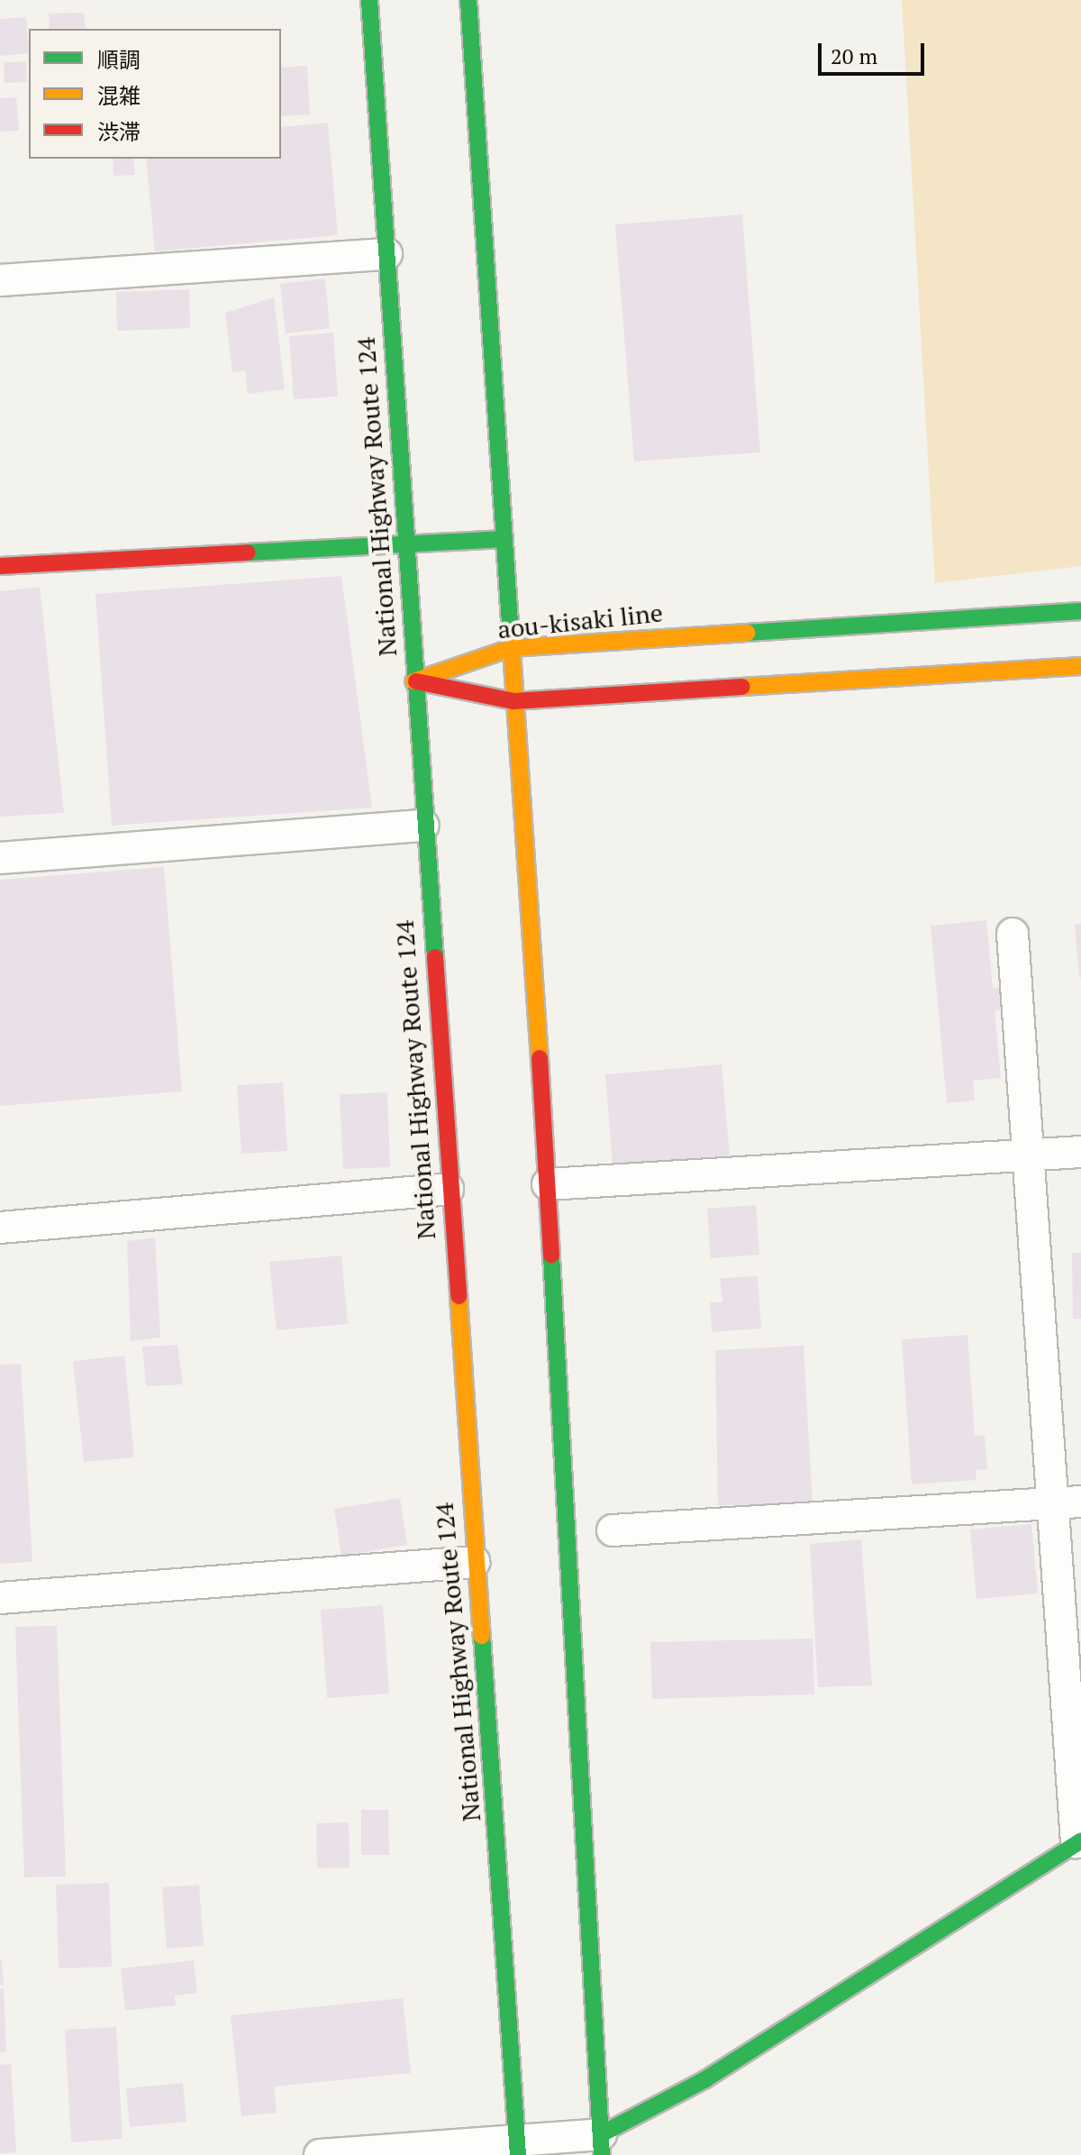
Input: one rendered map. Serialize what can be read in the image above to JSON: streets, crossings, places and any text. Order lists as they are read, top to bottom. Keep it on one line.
{"streets":{"main road":["National Highway Route 124","aou-kisaki line"]},"crossings":[["National Highway Route 124","aou-kisaki line"]],"legend":["順調","混雑","渋滞"],"scale_bar":"20 m"}
